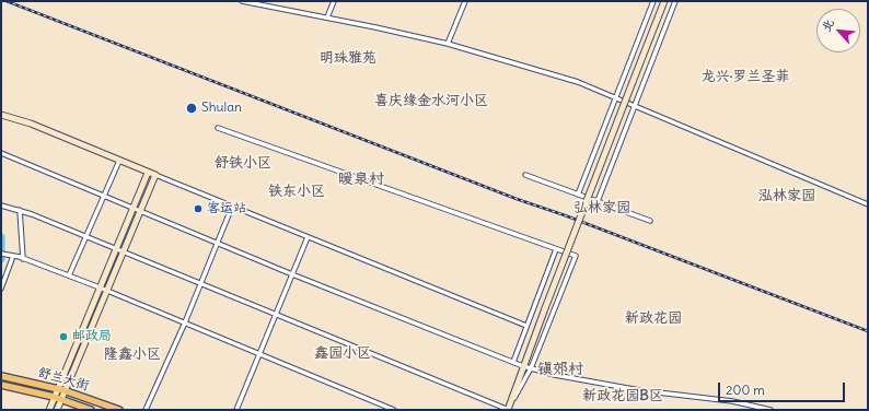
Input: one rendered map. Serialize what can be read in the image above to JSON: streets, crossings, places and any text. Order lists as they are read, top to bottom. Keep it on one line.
{"streets":{"main road":["舒兰大街"]},"districts":["明珠雅苑","龙兴·罗兰圣菲","喜庆缘金水河小区","舒铁小区","暖泉村","铁东小区","泓林家园","弘林家园","新政花园","鑫园小区","隆鑫小区","镇郊村","新政花园B区"],"places":["Shulan","客运站","邮政局"],"scale_bar":"200 m","north":"top left"}
